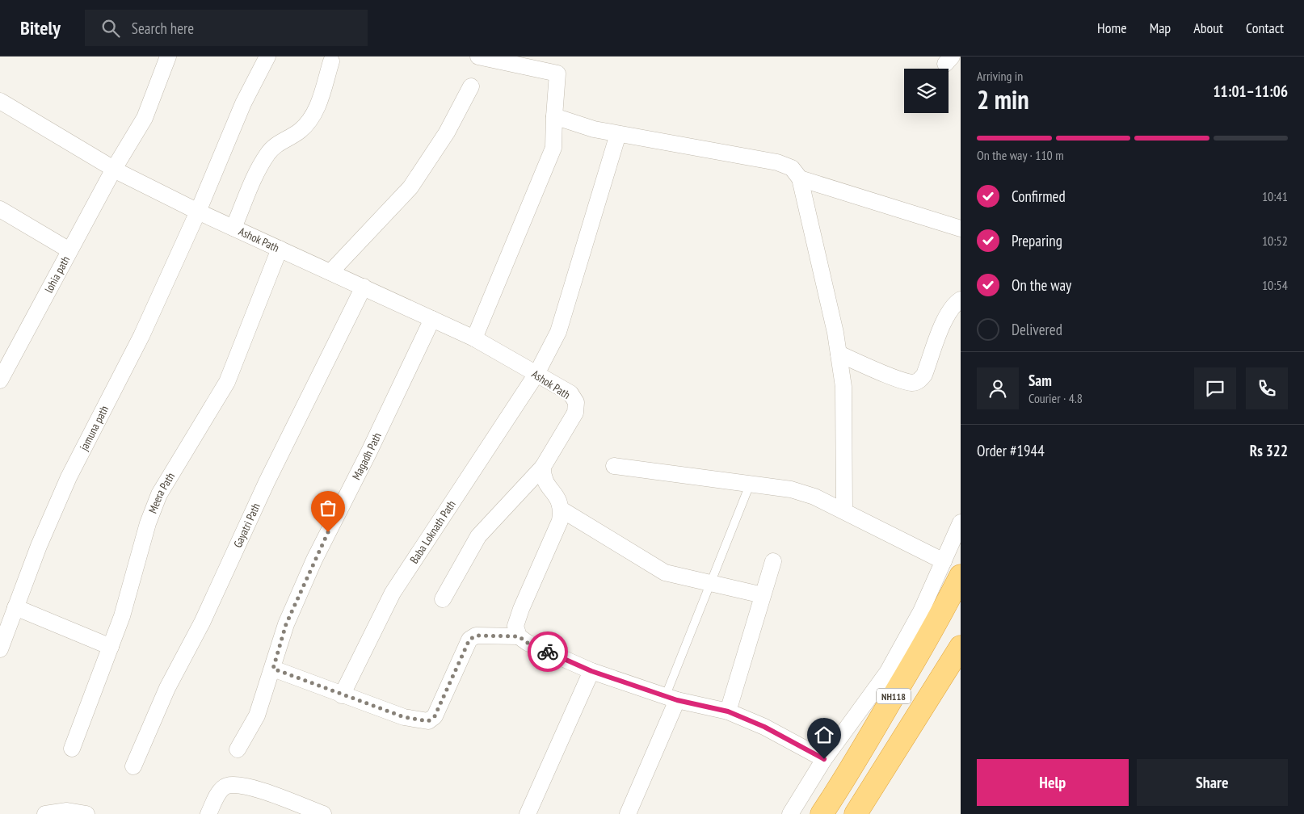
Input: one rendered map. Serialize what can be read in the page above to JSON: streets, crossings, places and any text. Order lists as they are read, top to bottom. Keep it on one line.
{"streets":{"highway":["NH118"],"street":["Ashok Path","lohia path","jamuna path","Magadh Path","Meera Path","Gayatri Path","Baba Loknath Path"]},"crossings":[["Ashok Path","lohia path"],["Ashok Path","jamuna path"],["Ashok Path","Magadh Path"],["Ashok Path","Meera Path"],["Ashok Path","Gayatri Path"],["Ashok Path","Baba Loknath Path"]],"page":{"header":"Bitely","search":"Search here","nav":["Home","Map","About","Contact"],"heading":["2 min","Arriving in","11:01–11:06"],"panel":["Sam","Courier · 4.8","Order #1944","Rs 322"],"bar":"On the way · 110 m","list":[["Confirmed","10:41"],["Preparing","10:52"],["On the way","10:54"],"Delivered"],"buttons":["Help","Share"]}}
